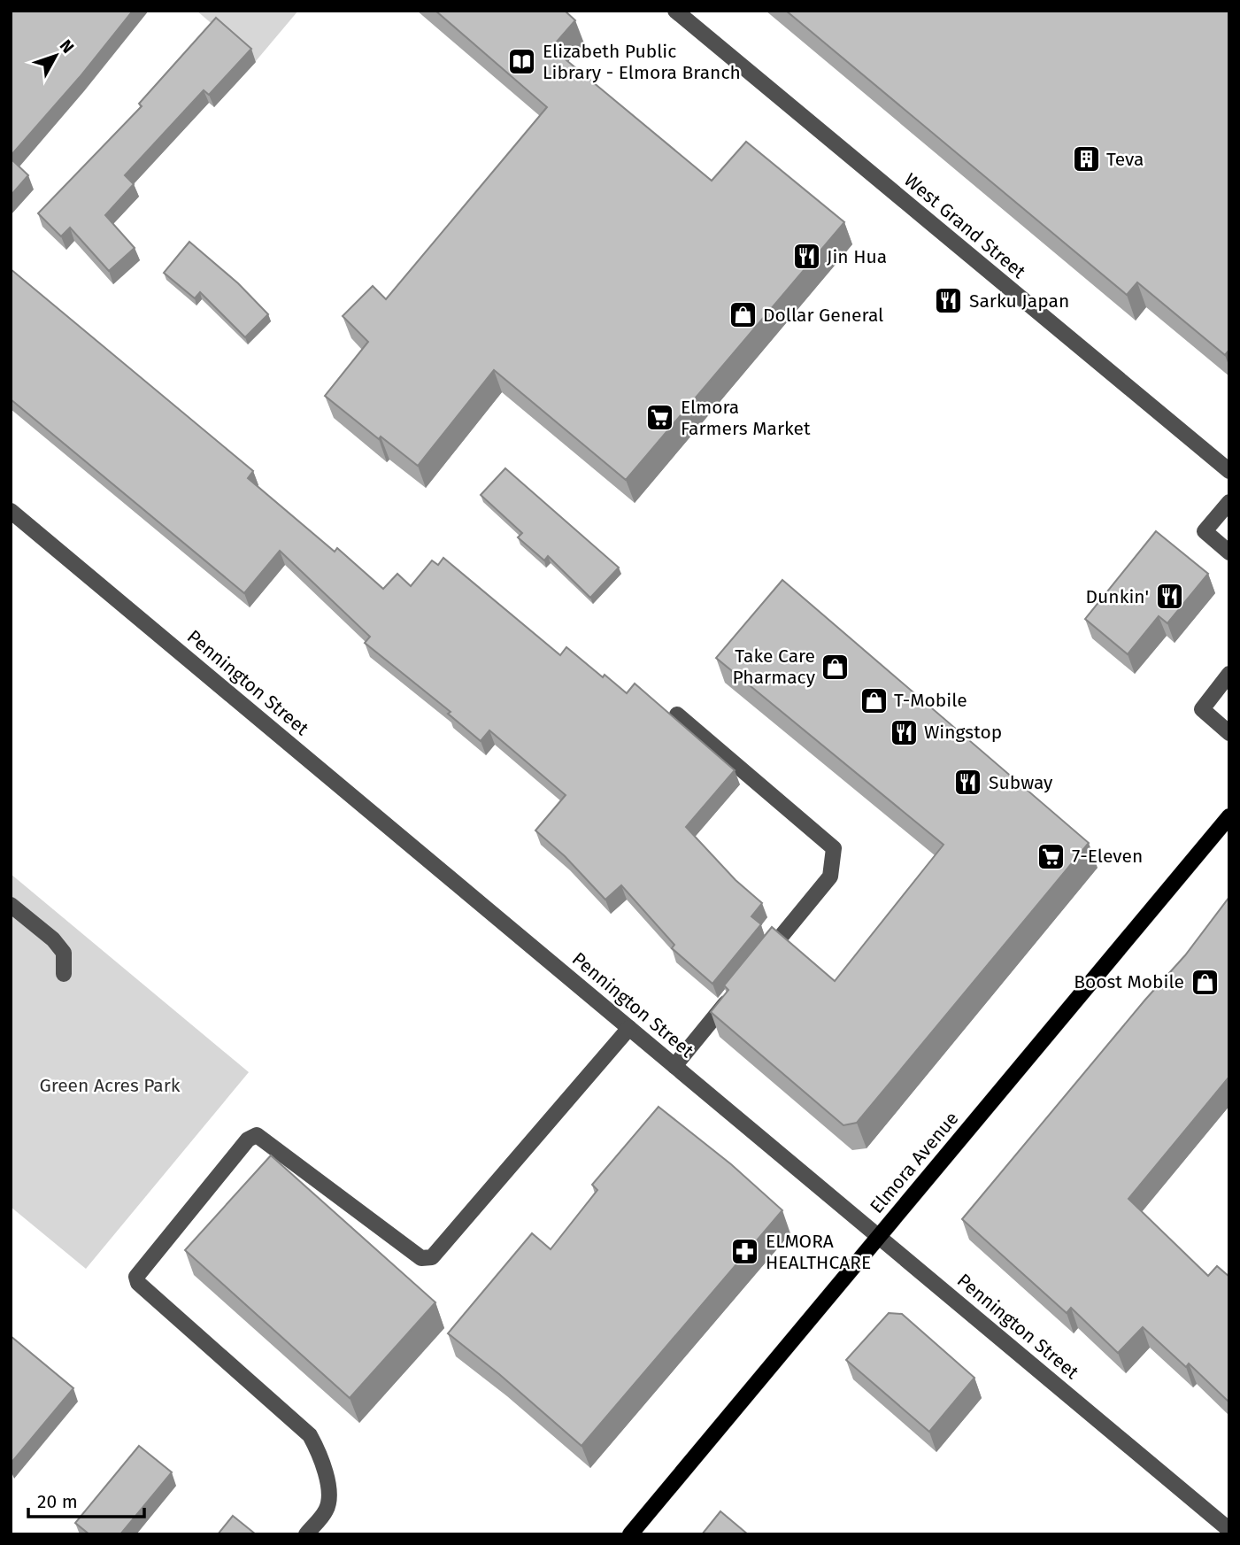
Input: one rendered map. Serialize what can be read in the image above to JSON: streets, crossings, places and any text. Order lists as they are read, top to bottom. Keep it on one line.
{"streets":{"main road":["Elmora Avenue"],"street":["West Grand Street","Pennington Street"]},"crossings":[["Pennington Street","Elmora Avenue"]],"parks":["Green Acres Park"],"places":{"library":["Elizabeth Public Library - Elmora Branch"],"building":["Teva"],"restaurant":["Jin Hua","Sarku Japan","Dunkin'","Wingstop","Subway"],"shop":["Dollar General","Take Care Pharmacy","T-Mobile","Boost Mobile"],"supermarket":["Elmora Farmers Market","7-Eleven"],"pharmacy":["ELMORA HEALTHCARE"]},"scale_bar":"20 m","north":"top right"}
